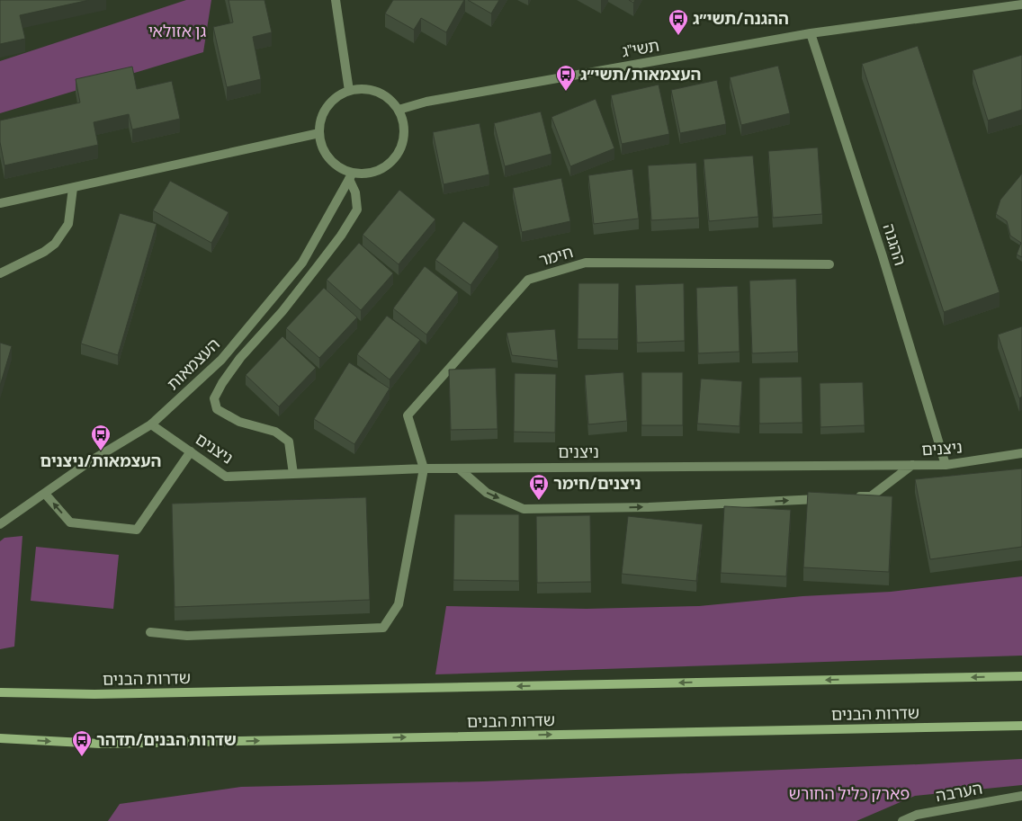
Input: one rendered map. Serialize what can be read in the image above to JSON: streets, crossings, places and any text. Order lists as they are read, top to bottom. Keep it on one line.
{"streets":{"main road":["שדרות הבנים"],"street":["תשי\"ג","ההגנה","חימר","העצמאות","ניצנים","הערבה"]},"crossings":[["תשי\"ג","ההגנה"],["תשי\"ג","העצמאות"],["ההגנה","ניצנים"],["חימר","ניצנים"],["העצמאות","ניצנים"]],"parks":["גן אזולאי","פארק כליל החורש"],"places":{"bus stop":["ההגנה/תשי״ג","העצמאות/תשי״ג","העצמאות/ניצנים","ניצנים/חימר","שדרות הבנים/תדהר"]}}
